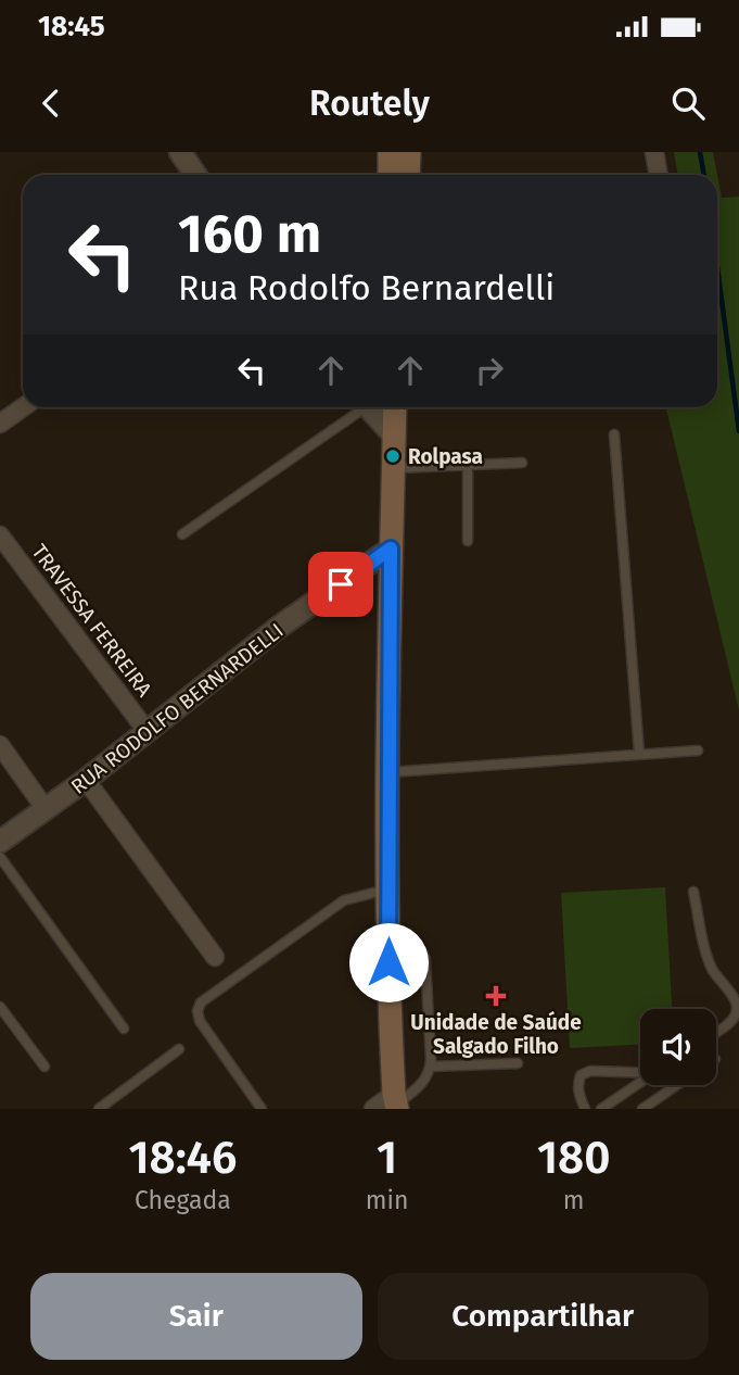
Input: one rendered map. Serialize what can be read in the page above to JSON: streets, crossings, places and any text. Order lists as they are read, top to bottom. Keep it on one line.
{"streets":{"street":["TRAVESSA FERREIRA","RUA RODOLFO BERNARDELLI"]},"crossings":[["TRAVESSA FERREIRA","RUA RODOLFO BERNARDELLI"]],"places":{"other":["Rolpasa"],"health":["Unidade de Saúde Salgado Filho"]},"page":{"status":"18:45","header":"Routely","turn":["160 m","Rua Rodolfo Bernardelli"],"eta":["18:46","Chegada","1","min","180","m"],"buttons":["Sair","Compartilhar"]}}
